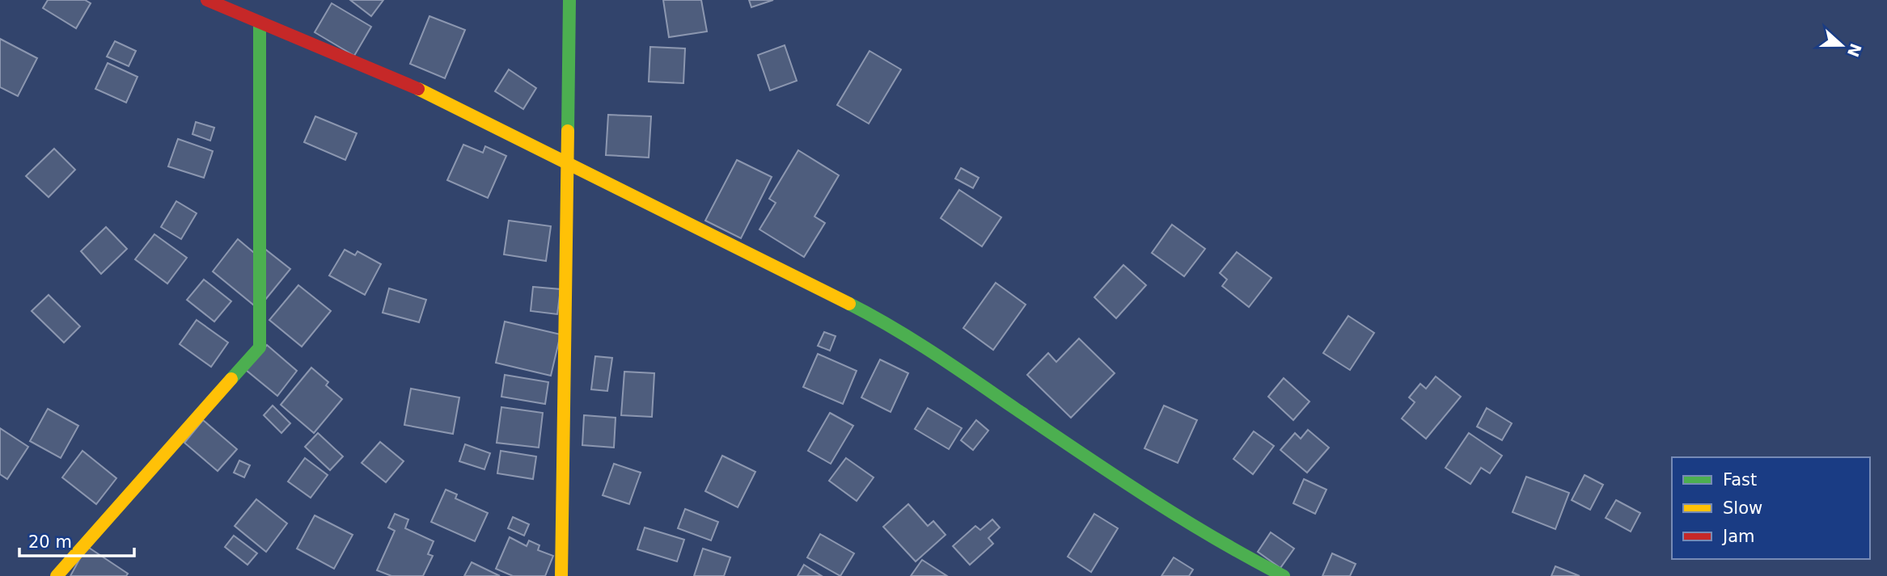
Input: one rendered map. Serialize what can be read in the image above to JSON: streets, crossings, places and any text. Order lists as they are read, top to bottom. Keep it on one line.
{"legend":["Fast","Slow","Jam"],"scale_bar":"20 m","north":"right"}
